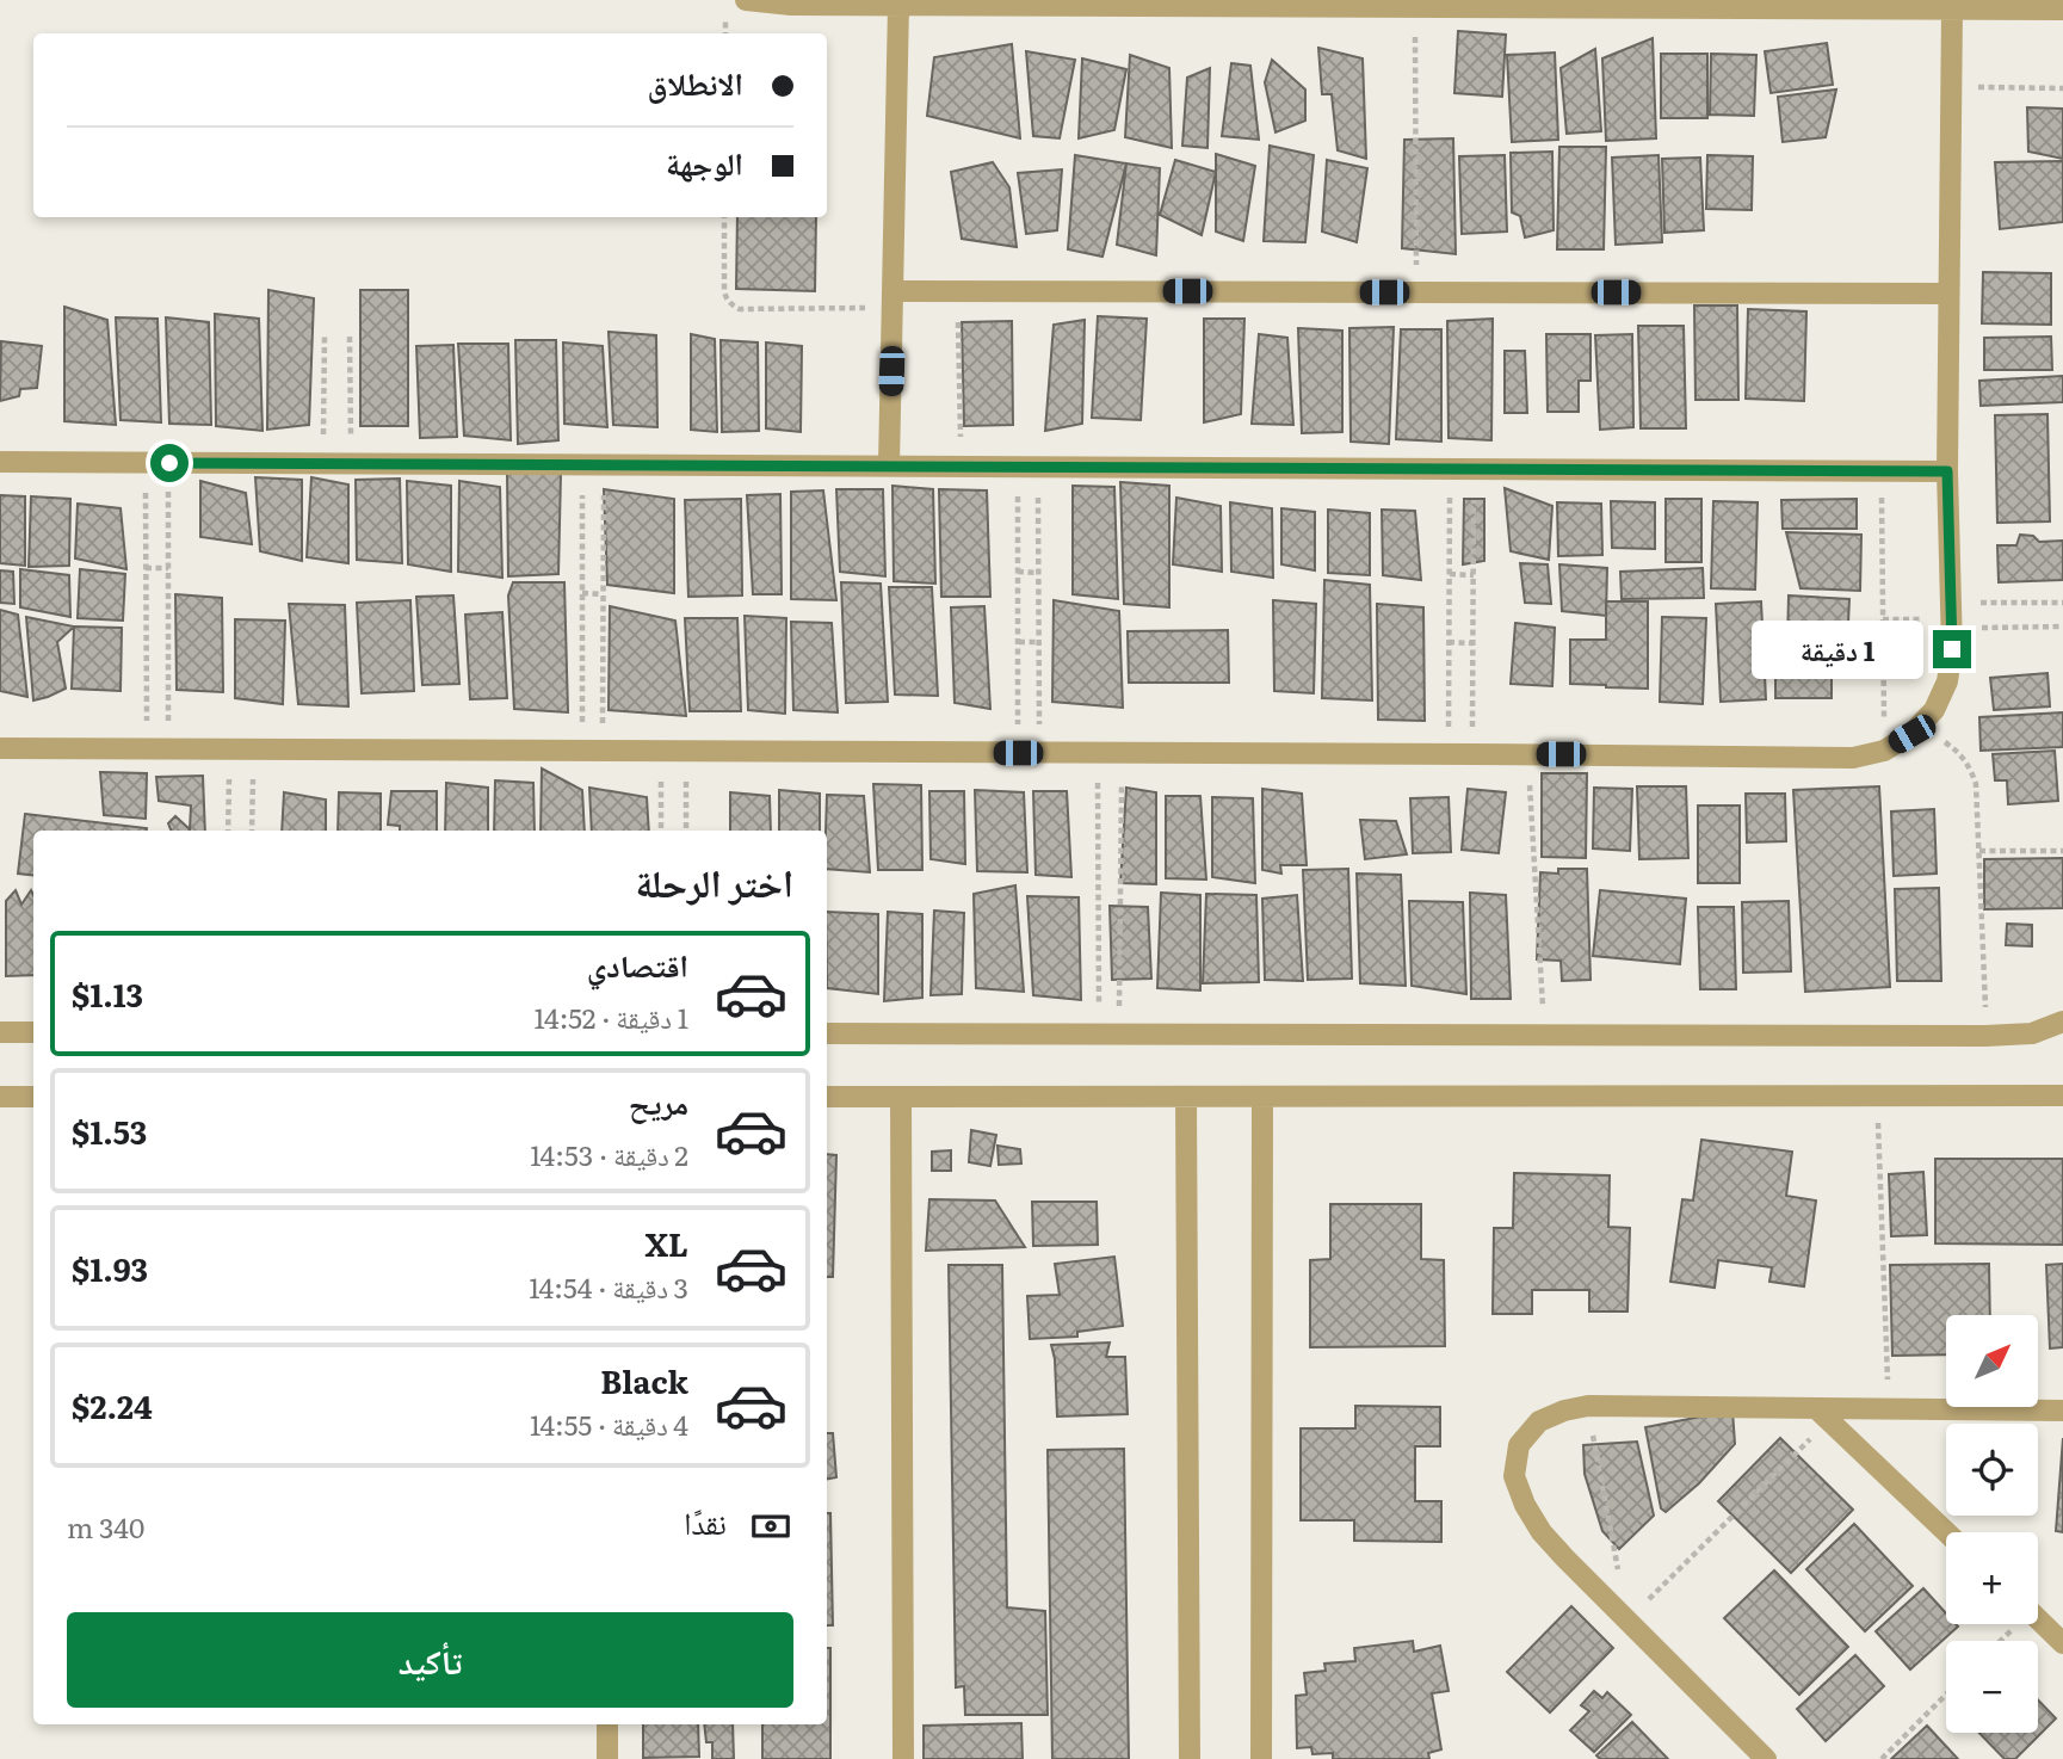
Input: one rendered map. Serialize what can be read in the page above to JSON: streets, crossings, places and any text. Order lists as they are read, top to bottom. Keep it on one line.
{"north":"top right","page":{"banner":["الانطلاق","الوجهة"],"bubble":"1 دقيقة","heading":"اختر الرحلة","list":[{"name":"اقتصادي","note":"1 دقيقة · 14:52","value":"$1.13"},{"name":"مريح","note":"2 دقيقة · 14:53","value":"$1.53"},{"name":"XL","note":"3 دقيقة · 14:54","value":"$1.93"},{"name":"Black","note":"4 دقيقة · 14:55","value":"$2.24"}],"map_buttons":["+","−"],"pay":["نقدًا","340 m"],"buttons":"تأكيد"}}
